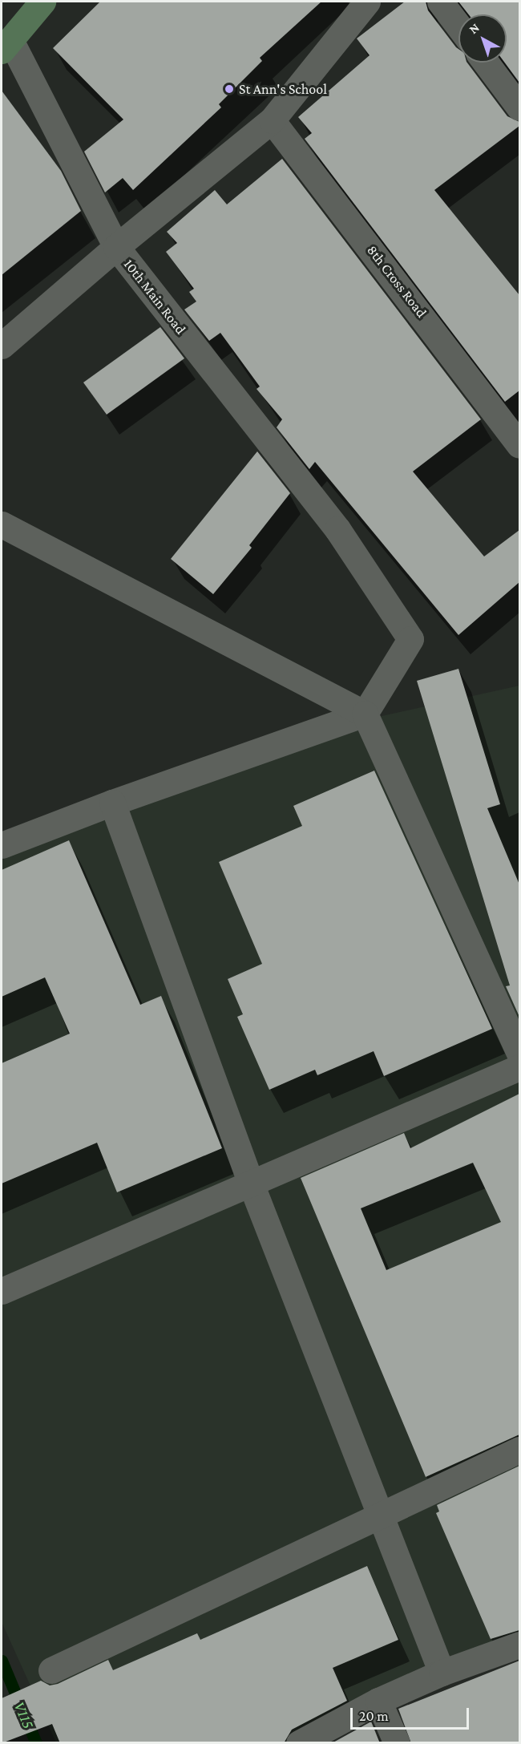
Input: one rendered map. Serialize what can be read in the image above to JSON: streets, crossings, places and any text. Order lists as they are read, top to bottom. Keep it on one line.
{"streets":{"street":["8th Cross Road","10th Main Road"]},"water":["V115"],"places":["St Ann's School"],"scale_bar":"20 m","north":"top left"}
